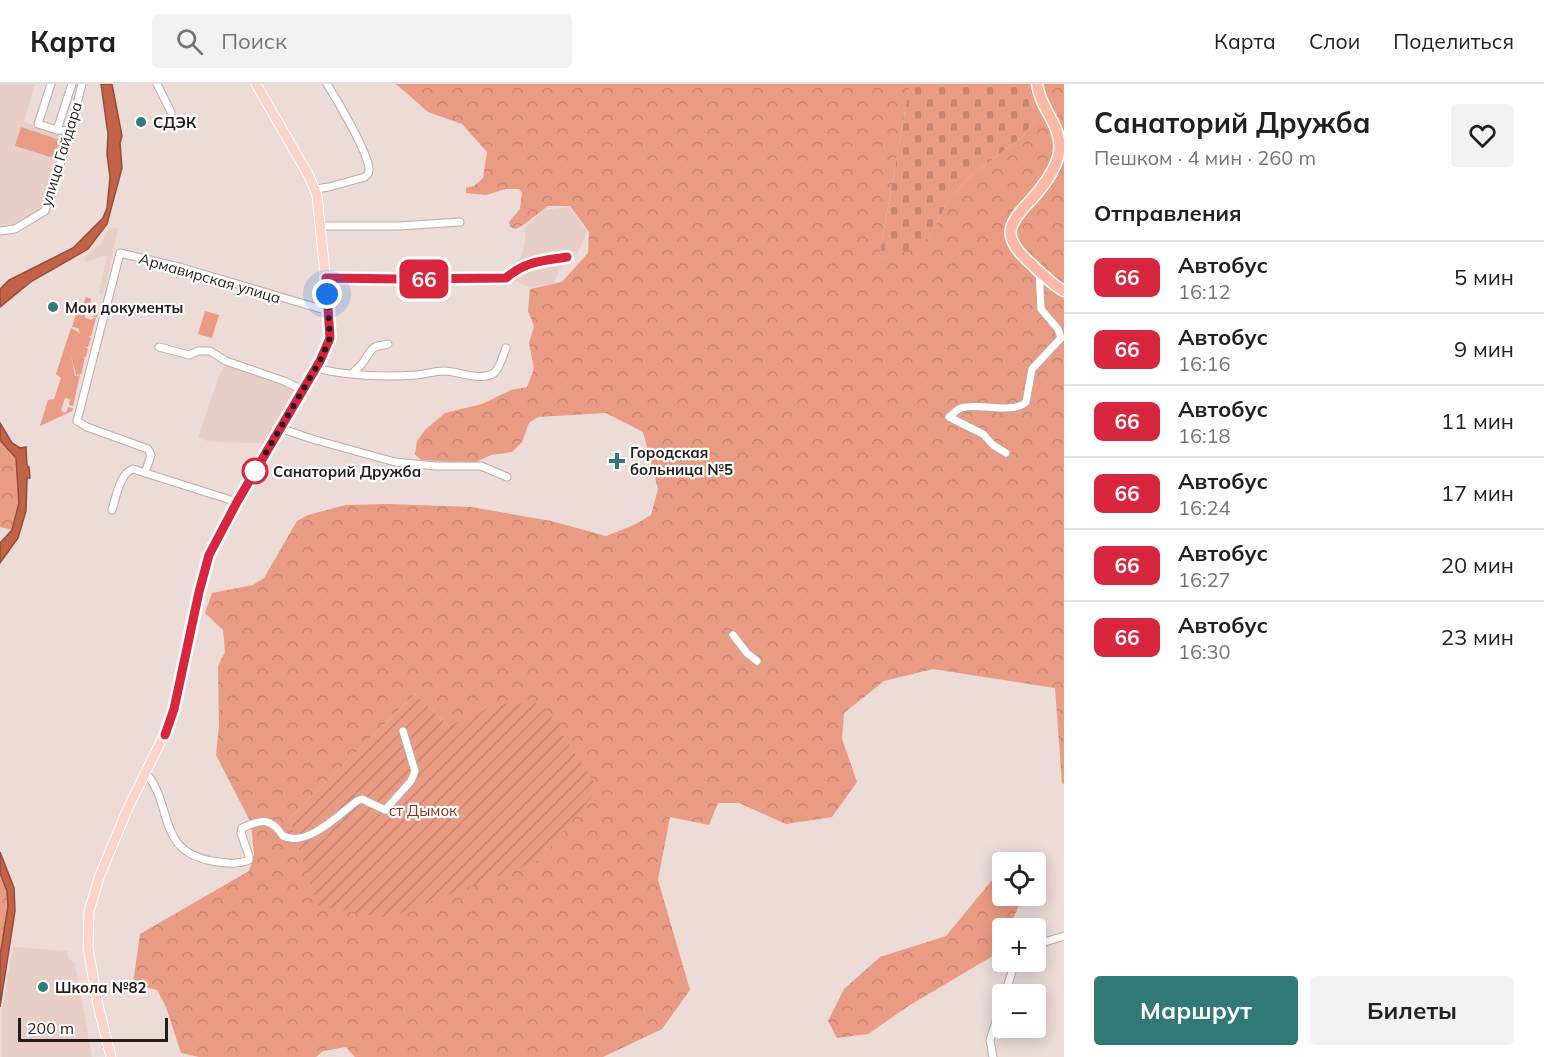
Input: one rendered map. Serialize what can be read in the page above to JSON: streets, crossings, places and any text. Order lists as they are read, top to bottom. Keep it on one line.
{"streets":{"street":["улица Гайдара","Армавирская улица"]},"parks":["ст Дымок"],"places":{"other":["СДЭК","Мои документы","Санаторий Дружба","Школа №82"],"health":["Городская больница №5"]},"lines":["bus line 66"],"scale_bar":"200 m","page":{"header":"Карта","search":"Поиск","nav":["Карта","Слои","Поделиться"],"on_map":"66","heading":[["Санаторий Дружба","Пешком · 4 мин · 260 m"],"Отправления"],"list":[{"mark":"66","name":"Автобус","note":"16:12","value":"5 мин"},{"mark":"66","name":"Автобус","note":"16:16","value":"9 мин"},{"mark":"66","name":"Автобус","note":"16:18","value":"11 мин"},{"mark":"66","name":"Автобус","note":"16:24","value":"17 мин"},{"mark":"66","name":"Автобус","note":"16:27","value":"20 мин"},{"mark":"66","name":"Автобус","note":"16:30","value":"23 мин"}],"map_buttons":["+","−"],"buttons":["Маршрут","Билеты"],"scale":"200 m"}}
